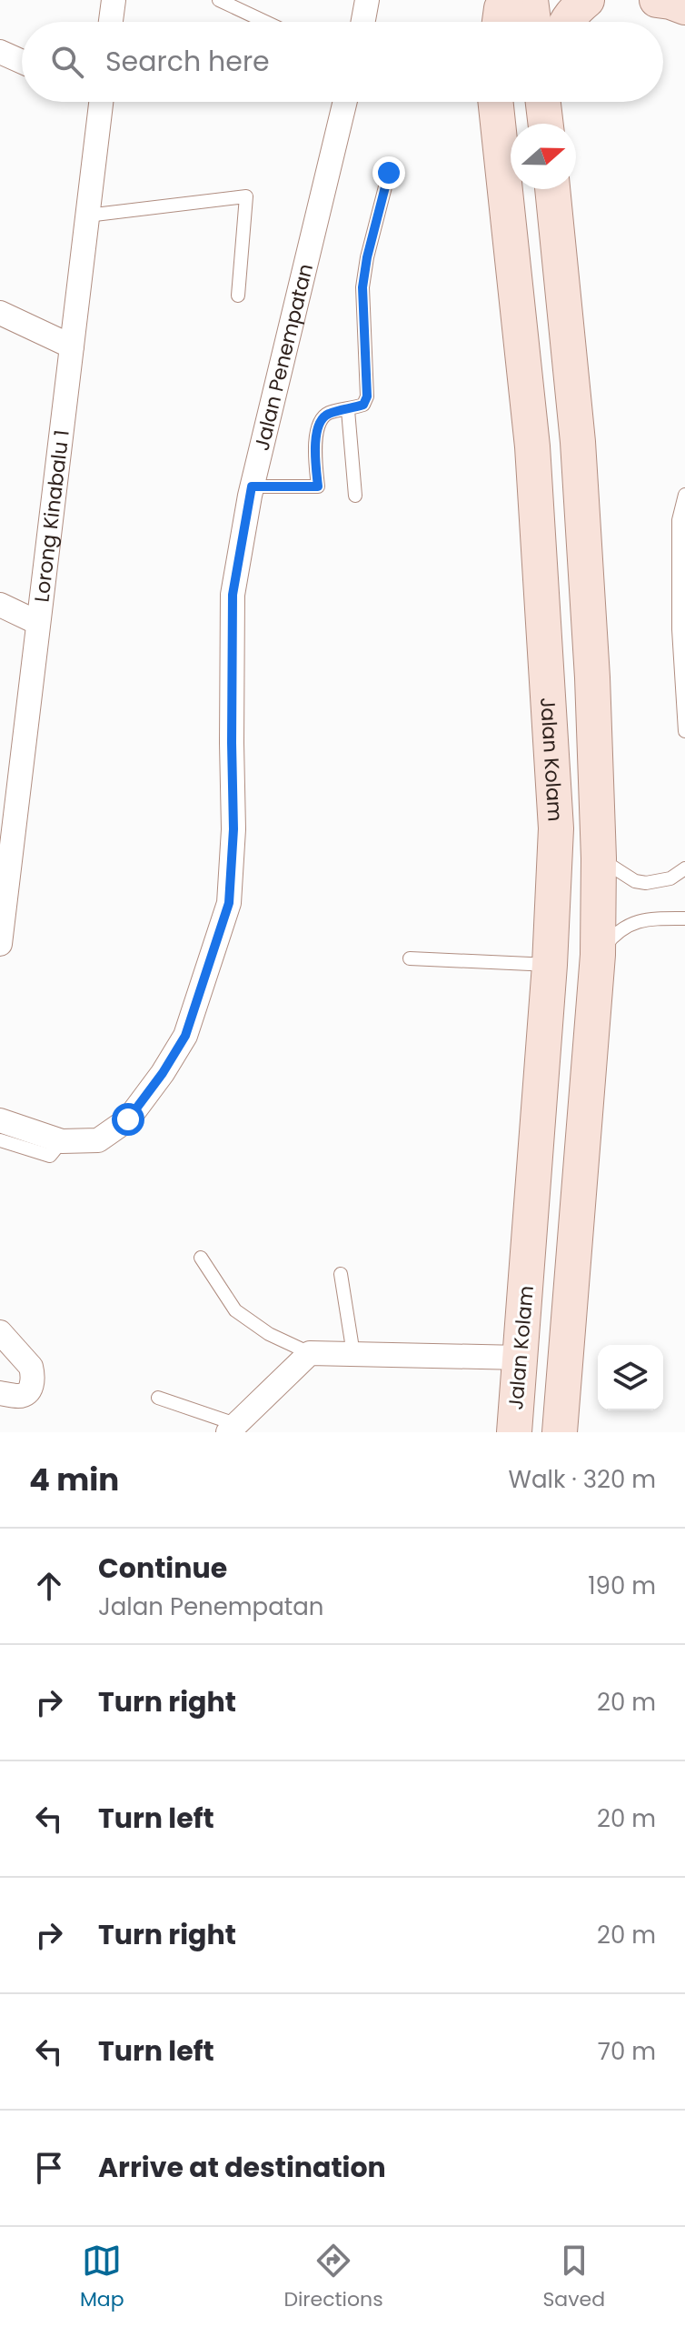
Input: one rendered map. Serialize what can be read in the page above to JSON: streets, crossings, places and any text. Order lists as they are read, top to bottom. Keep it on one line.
{"streets":{"main road":["Jalan Kolam"],"street":["Jalan Penempatan","Lorong Kinabalu 1"]},"north":"right","page":{"search":"Search here","heading":["4 min","Walk · 320 m"],"list":[["Continue","Jalan Penempatan","190 m"],["Turn right","20 m"],["Turn left","20 m"],["Turn right","20 m"],["Turn left","70 m"],"Arrive at destination"],"nav":["Map","Directions","Saved"]}}
